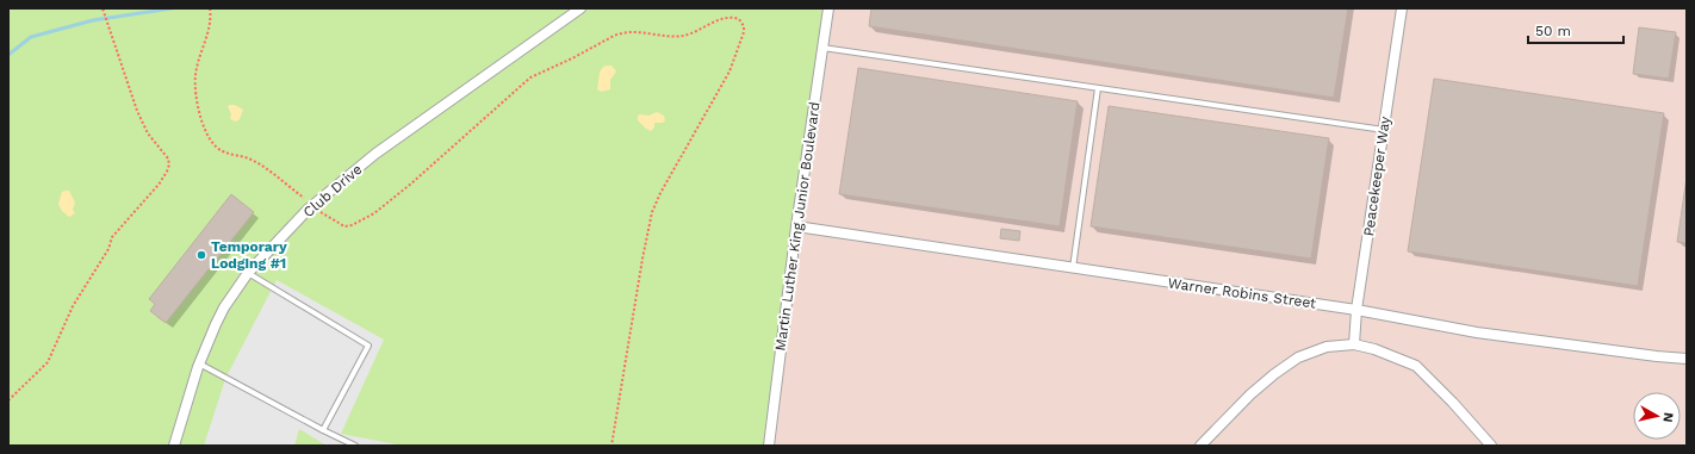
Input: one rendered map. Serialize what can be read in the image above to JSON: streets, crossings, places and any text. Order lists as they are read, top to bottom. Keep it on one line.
{"streets":{"street":["Peacekeeper Way","Club Drive","Martin Luther King Junior Boulevard","Warner Robins Street"]},"crossings":[["Peacekeeper Way","Warner Robins Street"],["Martin Luther King Junior Boulevard","Warner Robins Street"]],"places":["Temporary Lodging #1"],"scale_bar":"50 m","north":"right"}
